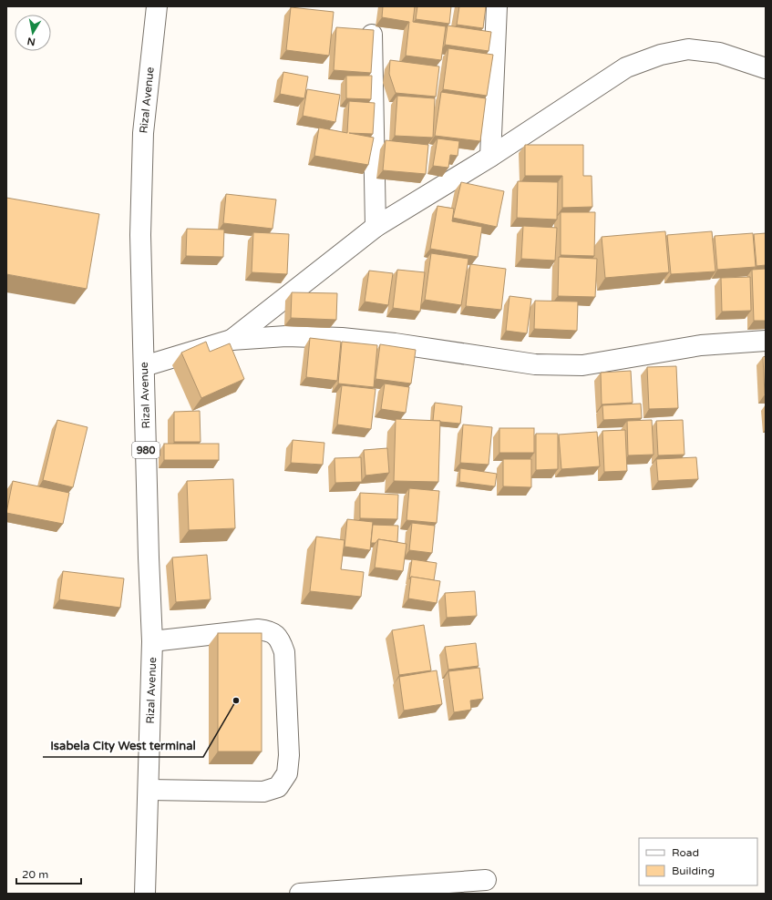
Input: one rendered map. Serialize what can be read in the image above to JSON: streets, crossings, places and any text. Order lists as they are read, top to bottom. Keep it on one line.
{"streets":{"street":["Rizal Avenue","980"]},"places":["Isabela City West terminal"],"legend":["Road","Building"],"scale_bar":"20 m","north":"bottom"}
